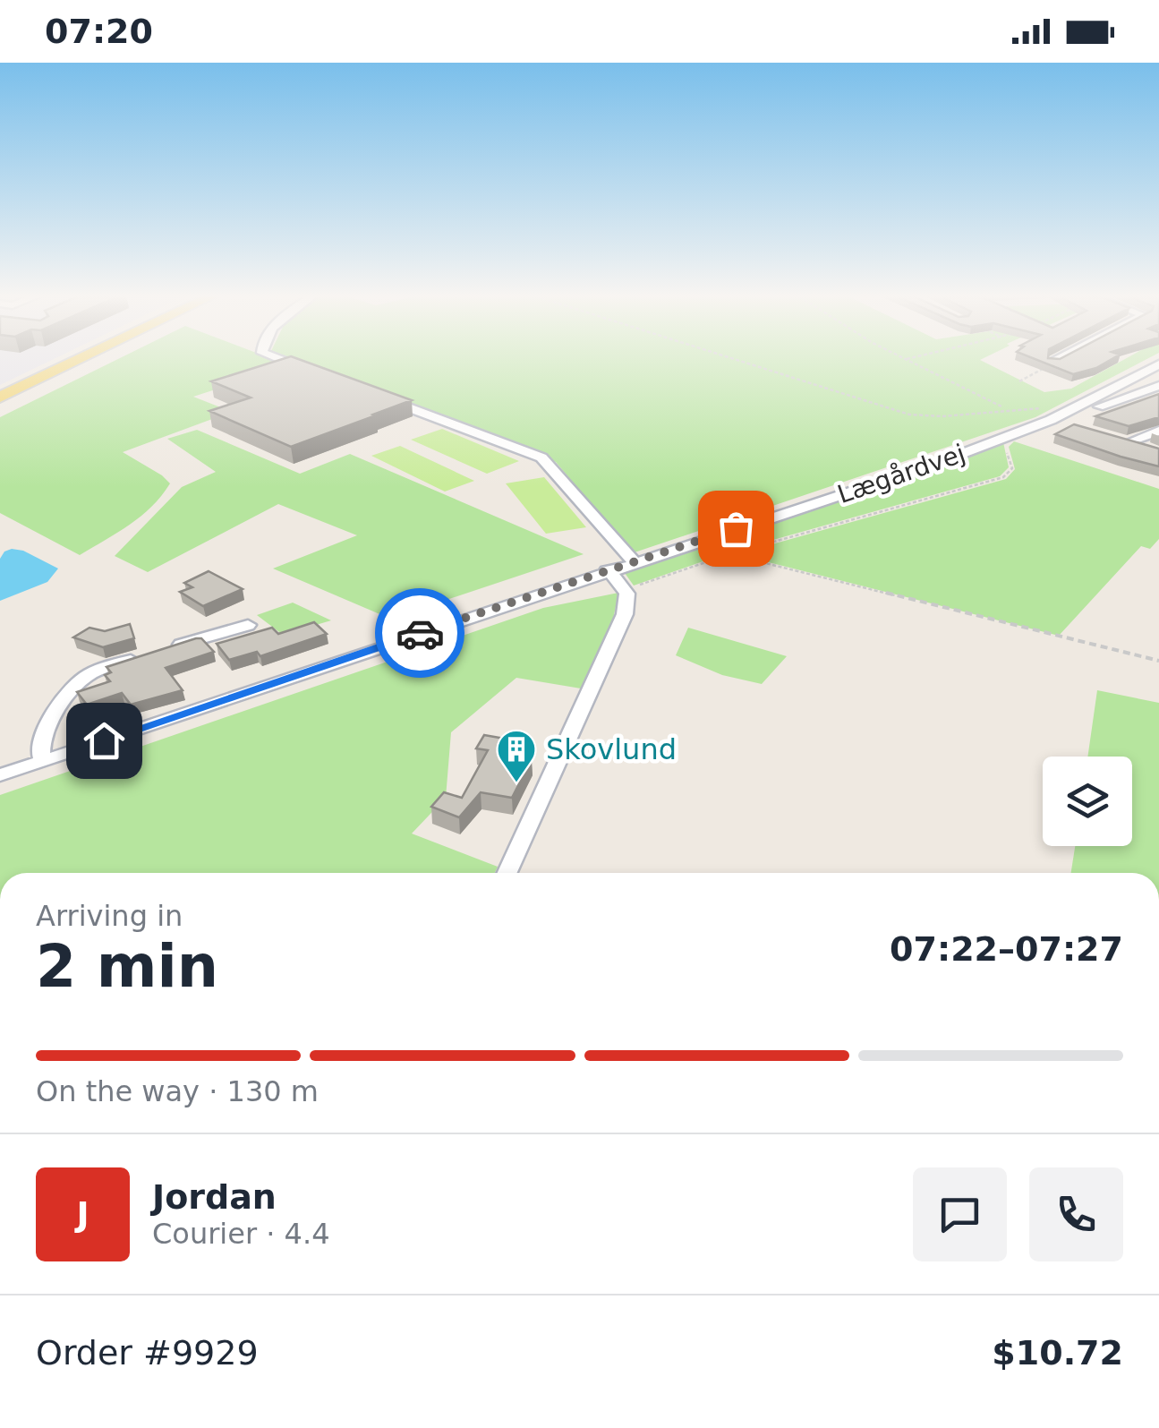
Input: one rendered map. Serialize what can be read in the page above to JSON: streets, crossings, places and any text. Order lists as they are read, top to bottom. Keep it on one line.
{"streets":{"street":["Lægårdvej"]},"places":{"building":["Skovlund"]},"page":{"status":"07:20","heading":["2 min","Arriving in","07:22–07:27"],"panel":["Jordan","Courier · 4.4","Order #9929","$10.72"],"bar":"On the way · 130 m","round":"J"}}
